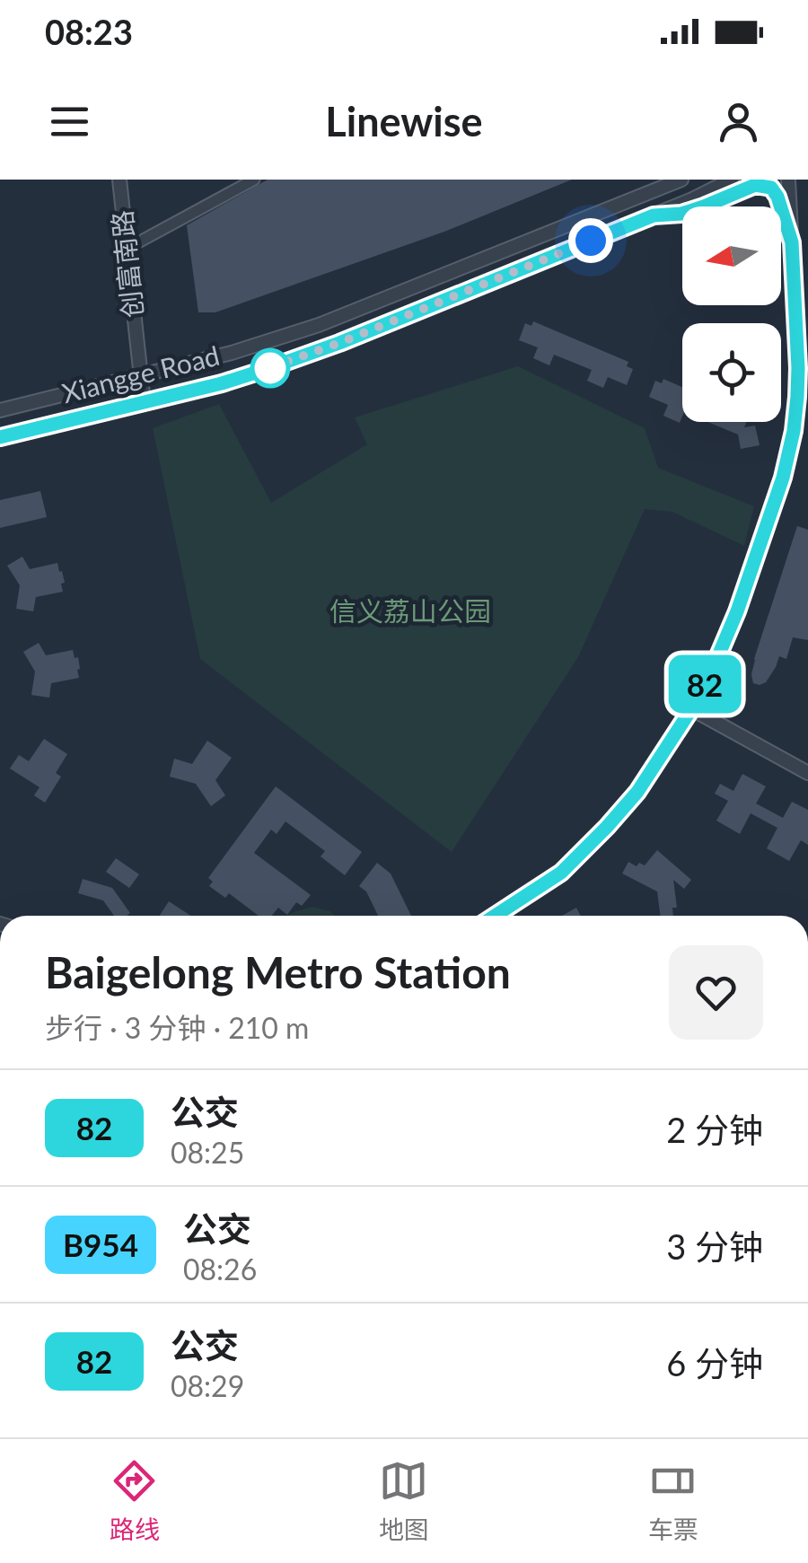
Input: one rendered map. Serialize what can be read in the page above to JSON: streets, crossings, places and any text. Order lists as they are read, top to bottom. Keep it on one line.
{"streets":{"street":["创富南路","Xiangge Road"]},"crossings":[["创富南路","Xiangge Road"]],"parks":["信义荔山公园"],"lines":["bus line 82"],"north":"left","page":{"status":"08:23","header":"Linewise","on_map":"82","heading":["Baigelong Metro Station","步行 · 3 分钟 · 210 m"],"list":[{"mark":"82","name":"公交","note":"08:25","value":"2 分钟"},{"mark":"B954","name":"公交","note":"08:26","value":"3 分钟"},{"mark":"82","name":"公交","note":"08:29","value":"6 分钟"}],"tabs":["路线","地图","车票"]}}
